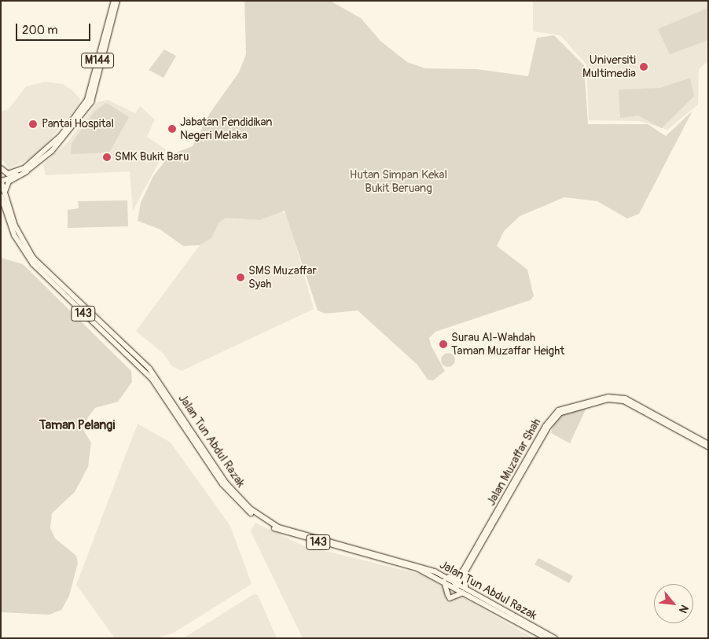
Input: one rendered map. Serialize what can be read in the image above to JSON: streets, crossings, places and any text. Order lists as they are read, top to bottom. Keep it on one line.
{"streets":{"highway":["143","Jalan Tun Abdul Razak"],"main road":["M144","Jalan Muzaffar Shah"]},"crossings":[["M144","Jalan Tun Abdul Razak"],["Jalan Tun Abdul Razak","Jalan Muzaffar Shah"]],"districts":["Taman Pelangi"],"parks":["Hutan Simpan Kekal Bukit Beruang"],"places":["Universiti Multimedia","Pantai Hospital","Jabatan Pendidikan Negeri Melaka","SMK Bukit Baru","SMS Muzaffar Syah","Surau Al-Wahdah Taman Muzaffar Height"],"scale_bar":"200 m","north":"bottom right"}
